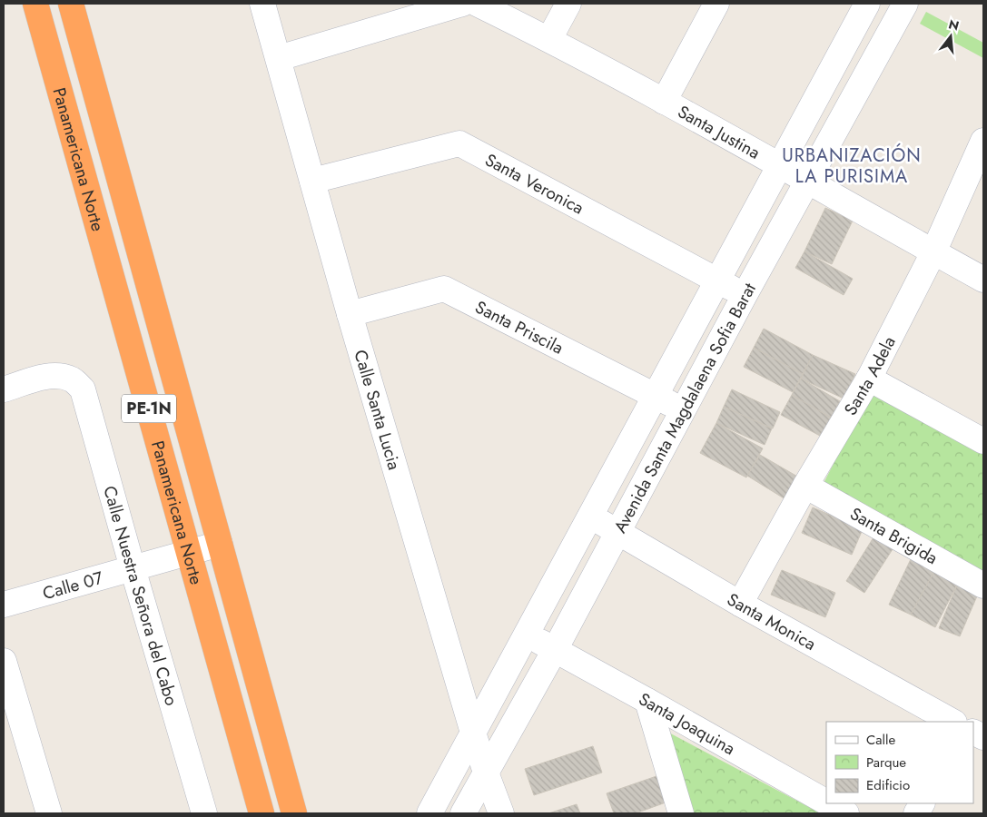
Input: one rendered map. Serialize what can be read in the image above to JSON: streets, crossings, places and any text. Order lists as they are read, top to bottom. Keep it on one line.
{"streets":{"highway":["Panamericana Norte","PE-1N"],"street":["Santa Justina","Santa Veronica","Santa Priscila","Santa Adela","Avenida Santa Magdalaena Sofia Barat","Calle Santa Lucia","Santa Brigida","Calle 07","Calle Nuestra Señora del Cabo","Santa Monica","Santa Joaquina"]},"crossings":[["Santa Justina","Santa Adela"],["Santa Justina","Avenida Santa Magdalaena Sofia Barat"],["Panamericana Norte","Calle 07"],["Santa Veronica","Avenida Santa Magdalaena Sofia Barat"],["Santa Veronica","Calle Santa Lucia"],["Santa Priscila","Avenida Santa Magdalaena Sofia Barat"],["Santa Priscila","Calle Santa Lucia"],["Santa Adela","Santa Brigida"],["Santa Adela","Santa Monica"],["Avenida Santa Magdalaena Sofia Barat","Calle Santa Lucia"],["Avenida Santa Magdalaena Sofia Barat","Santa Monica"],["Avenida Santa Magdalaena Sofia Barat","Santa Joaquina"],["Calle 07","Calle Nuestra Señora del Cabo"]],"districts":["URBANIZACIÓN LA PURISIMA"],"legend":["Calle","Parque","Edificio"],"north":"top"}
